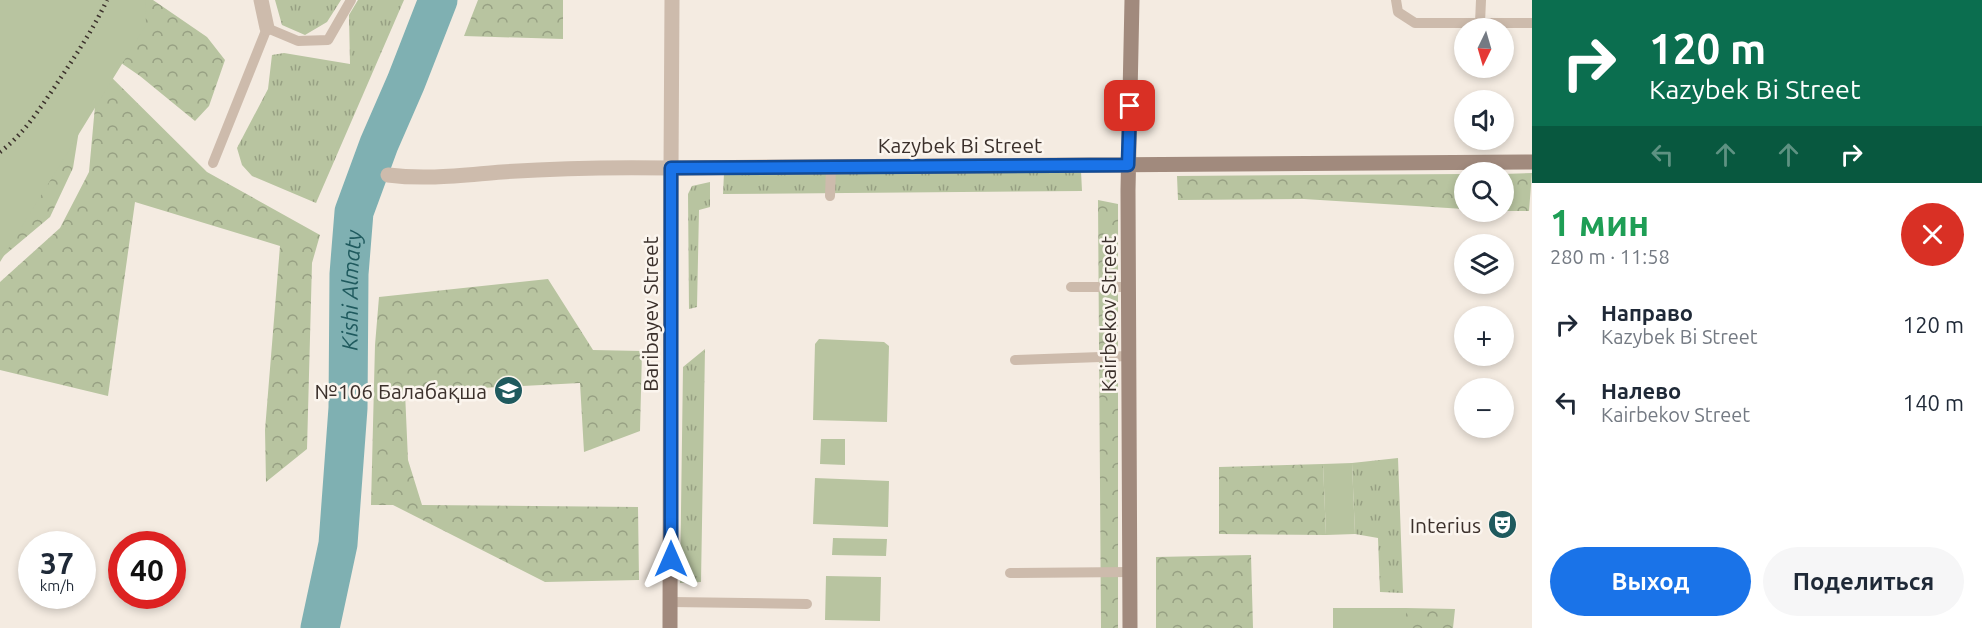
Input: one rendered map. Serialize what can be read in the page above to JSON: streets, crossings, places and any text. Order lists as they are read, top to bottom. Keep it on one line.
{"streets":{"street":["Kazybek Bi Street","Baribayev Street","Kairbekov Street"]},"crossings":[["Kazybek Bi Street","Baribayev Street"],["Kazybek Bi Street","Kairbekov Street"]],"water":["Kіshі Almaty"],"places":{"school or university":["№106 Балабақша"],"theatre":["Interius"]},"north":"bottom","page":{"turn":["120 m","Kazybek Bi Street"],"map_buttons":["+","−"],"heading":["1 мин","280 m · 11:58"],"list":[{"name":"Направо","note":"Kazybek Bi Street","value":"120 m"},{"name":"Налево","note":"Kairbekov Street","value":"140 m"}],"speed":"37 km/h","limit":"40","buttons":["Выход","Поделиться"]}}
